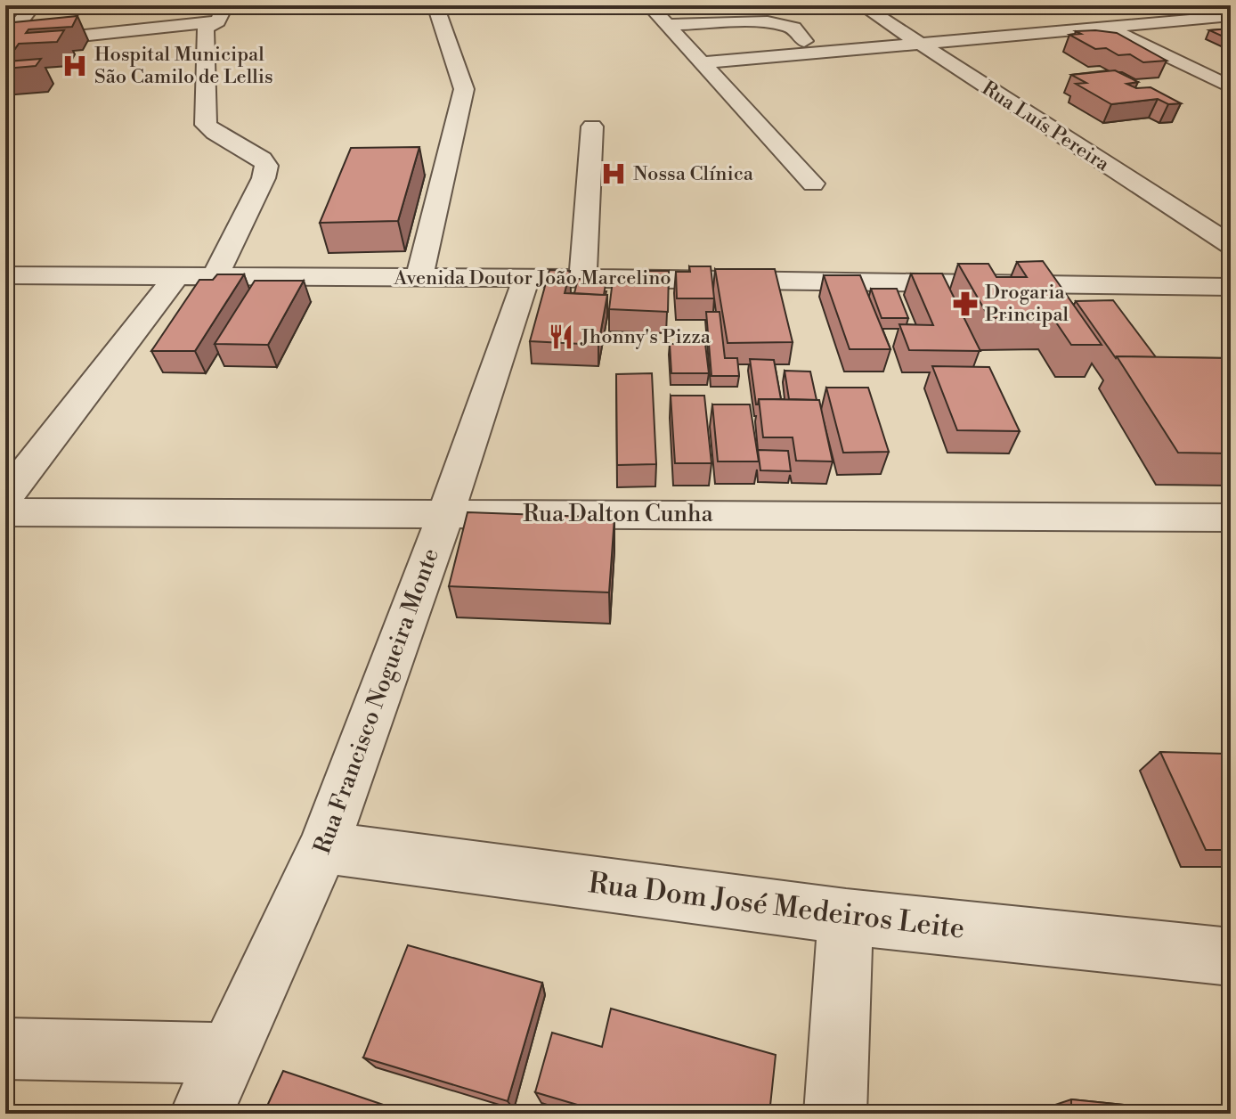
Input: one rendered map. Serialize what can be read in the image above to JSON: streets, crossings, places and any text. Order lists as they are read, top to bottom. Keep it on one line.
{"streets":{"street":["Rua Luís Pereira","Avenida Doutor João Marcelino","Rua Dalton Cunha","Rua Francisco Nogueira Monte","Rua Dom José Medeiros Leite"]},"crossings":[["Avenida Doutor João Marcelino","Rua Francisco Nogueira Monte"],["Rua Dalton Cunha","Rua Francisco Nogueira Monte"],["Rua Francisco Nogueira Monte","Rua Dom José Medeiros Leite"]],"places":{"hospital":["Hospital Municipal São Camilo de Lellis","Nossa Clínica"],"pharmacy":["Drogaria Principal"],"restaurant":["Jhonny's Pizza"]}}
